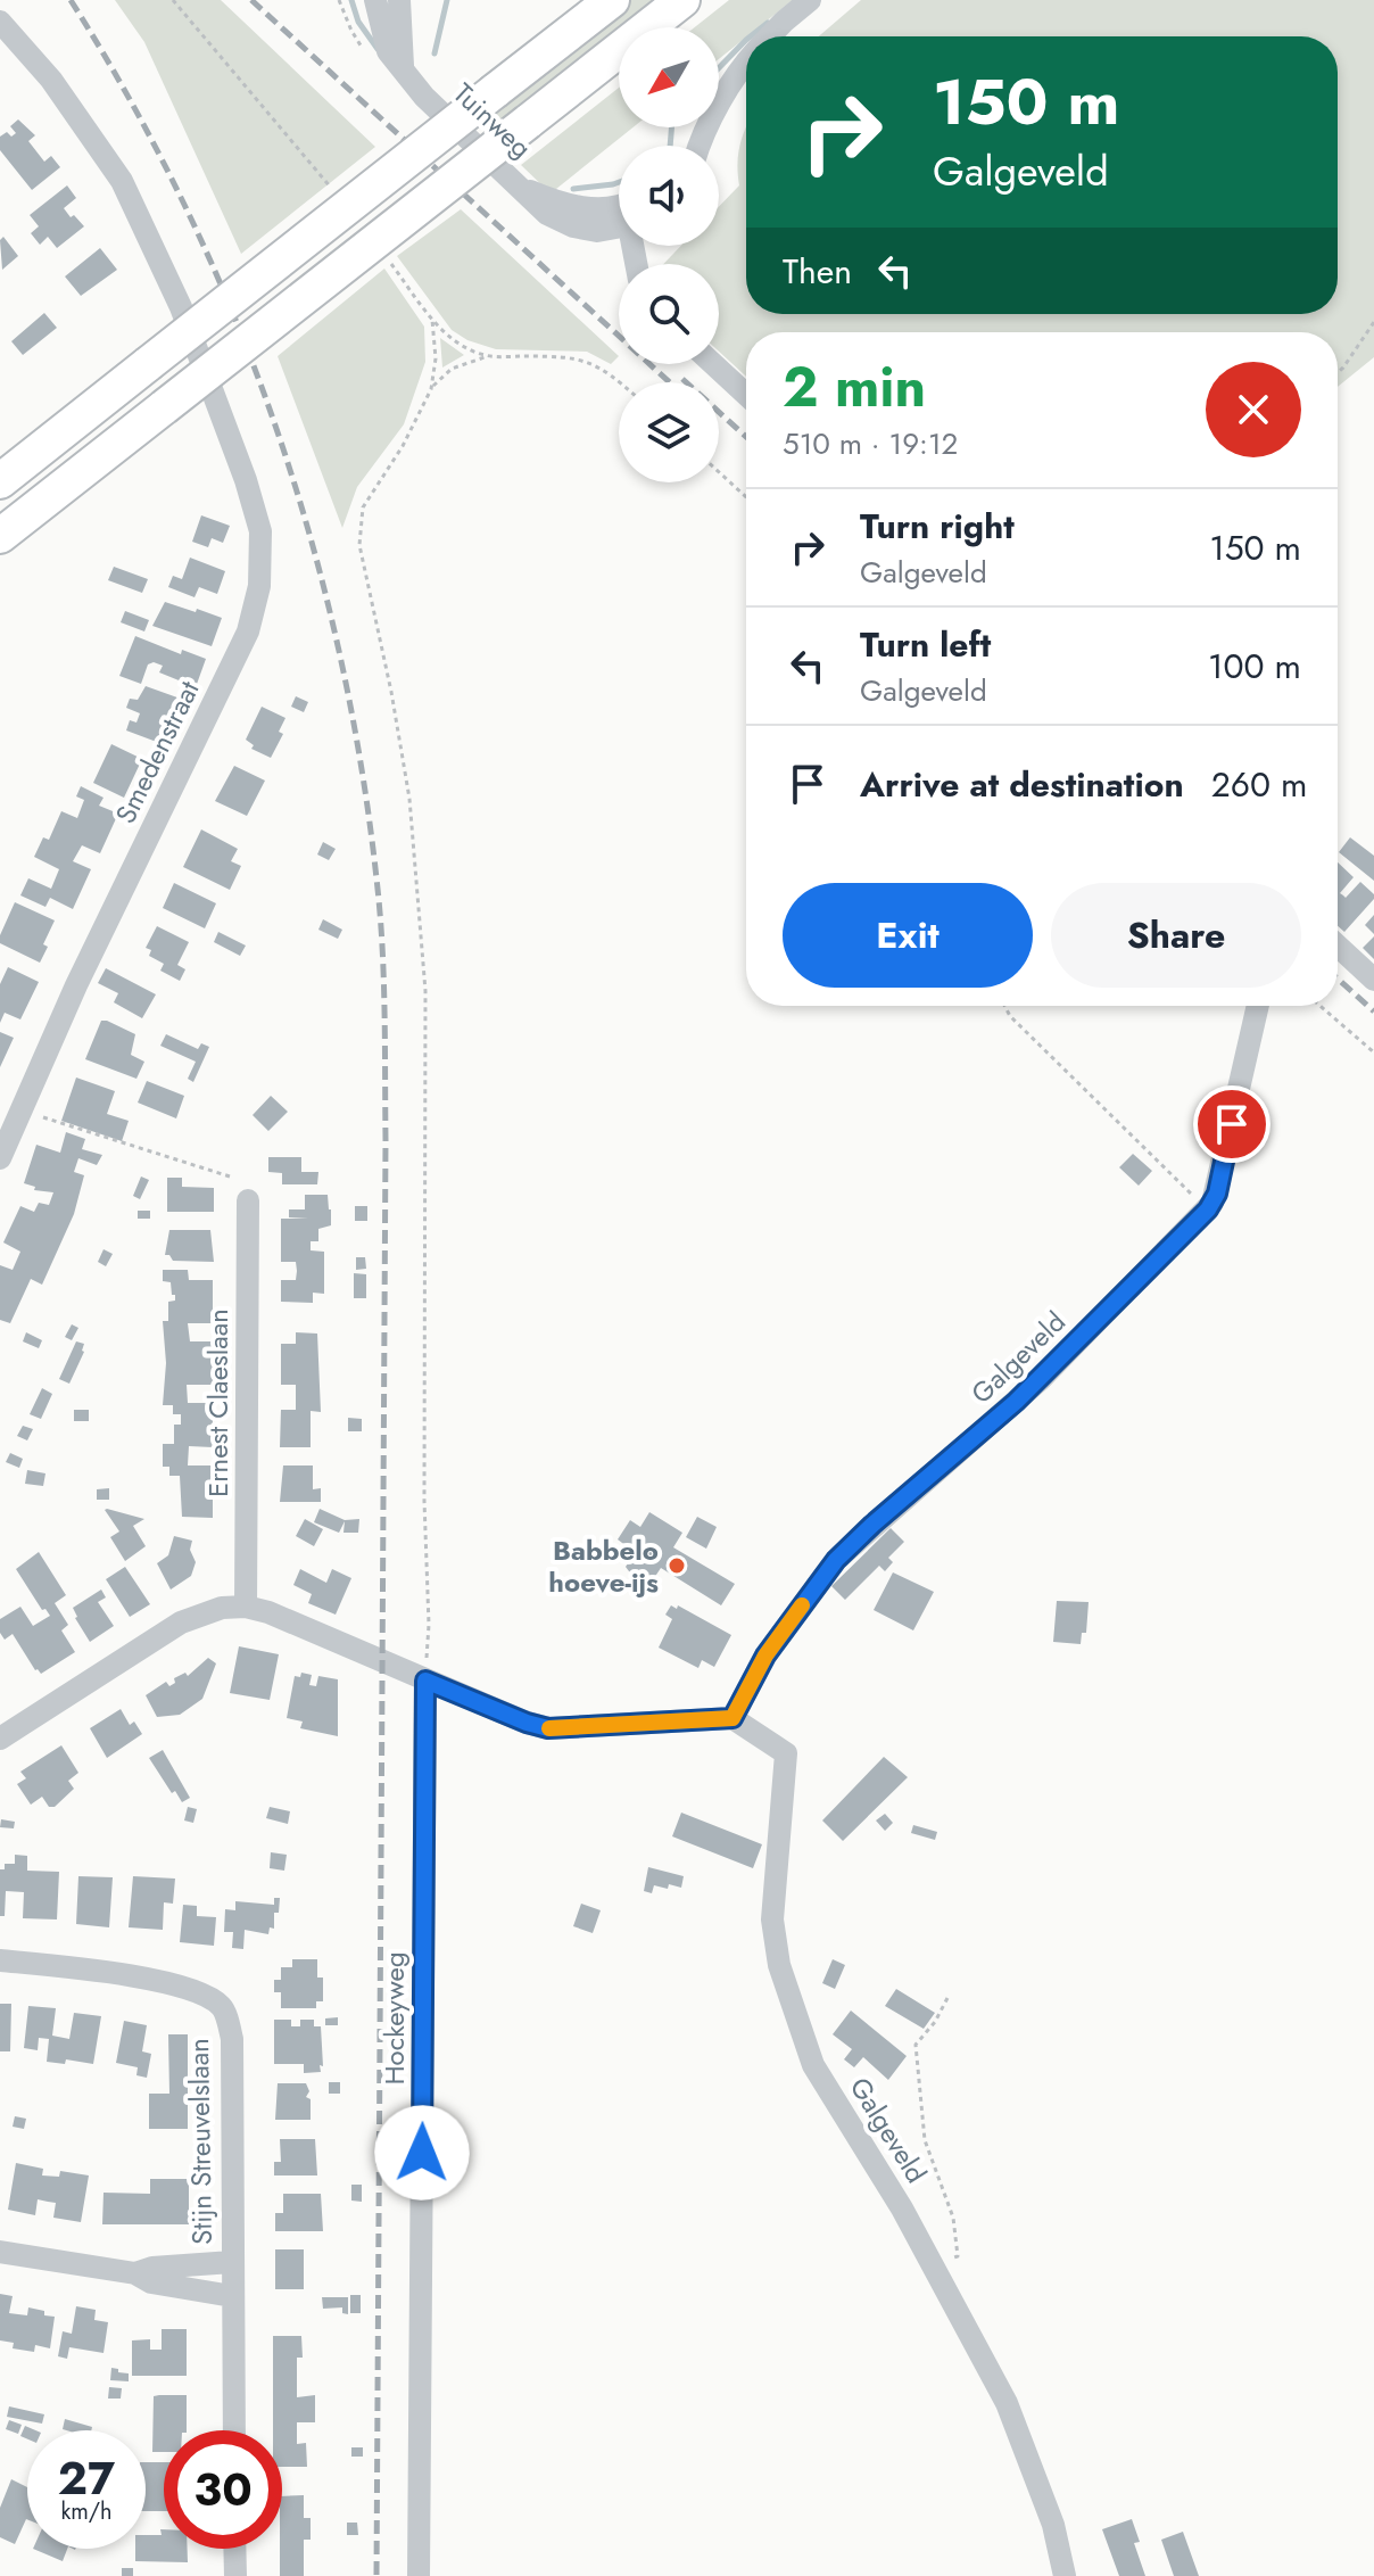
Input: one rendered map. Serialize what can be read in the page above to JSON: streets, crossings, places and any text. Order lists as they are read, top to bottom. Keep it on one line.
{"streets":{"street":["Tuinweg","Smedenstraat","Galgeveld","Ernest Claeslaan","Hockeyweg","Stijn Streuvelslaan"]},"places":["Babbelo hoeve-ijs"],"north":"bottom left","page":{"turn":["150 m","Galgeveld"],"then":"Then","heading":["2 min","510 m · 19:12"],"list":[{"name":"Turn right","note":"Galgeveld","value":"150 m"},{"name":"Turn left","note":"Galgeveld","value":"100 m"},{"name":"Arrive at destination","value":"260 m"}],"buttons":["Exit","Share"],"speed":"27 km/h","limit":"30"}}
